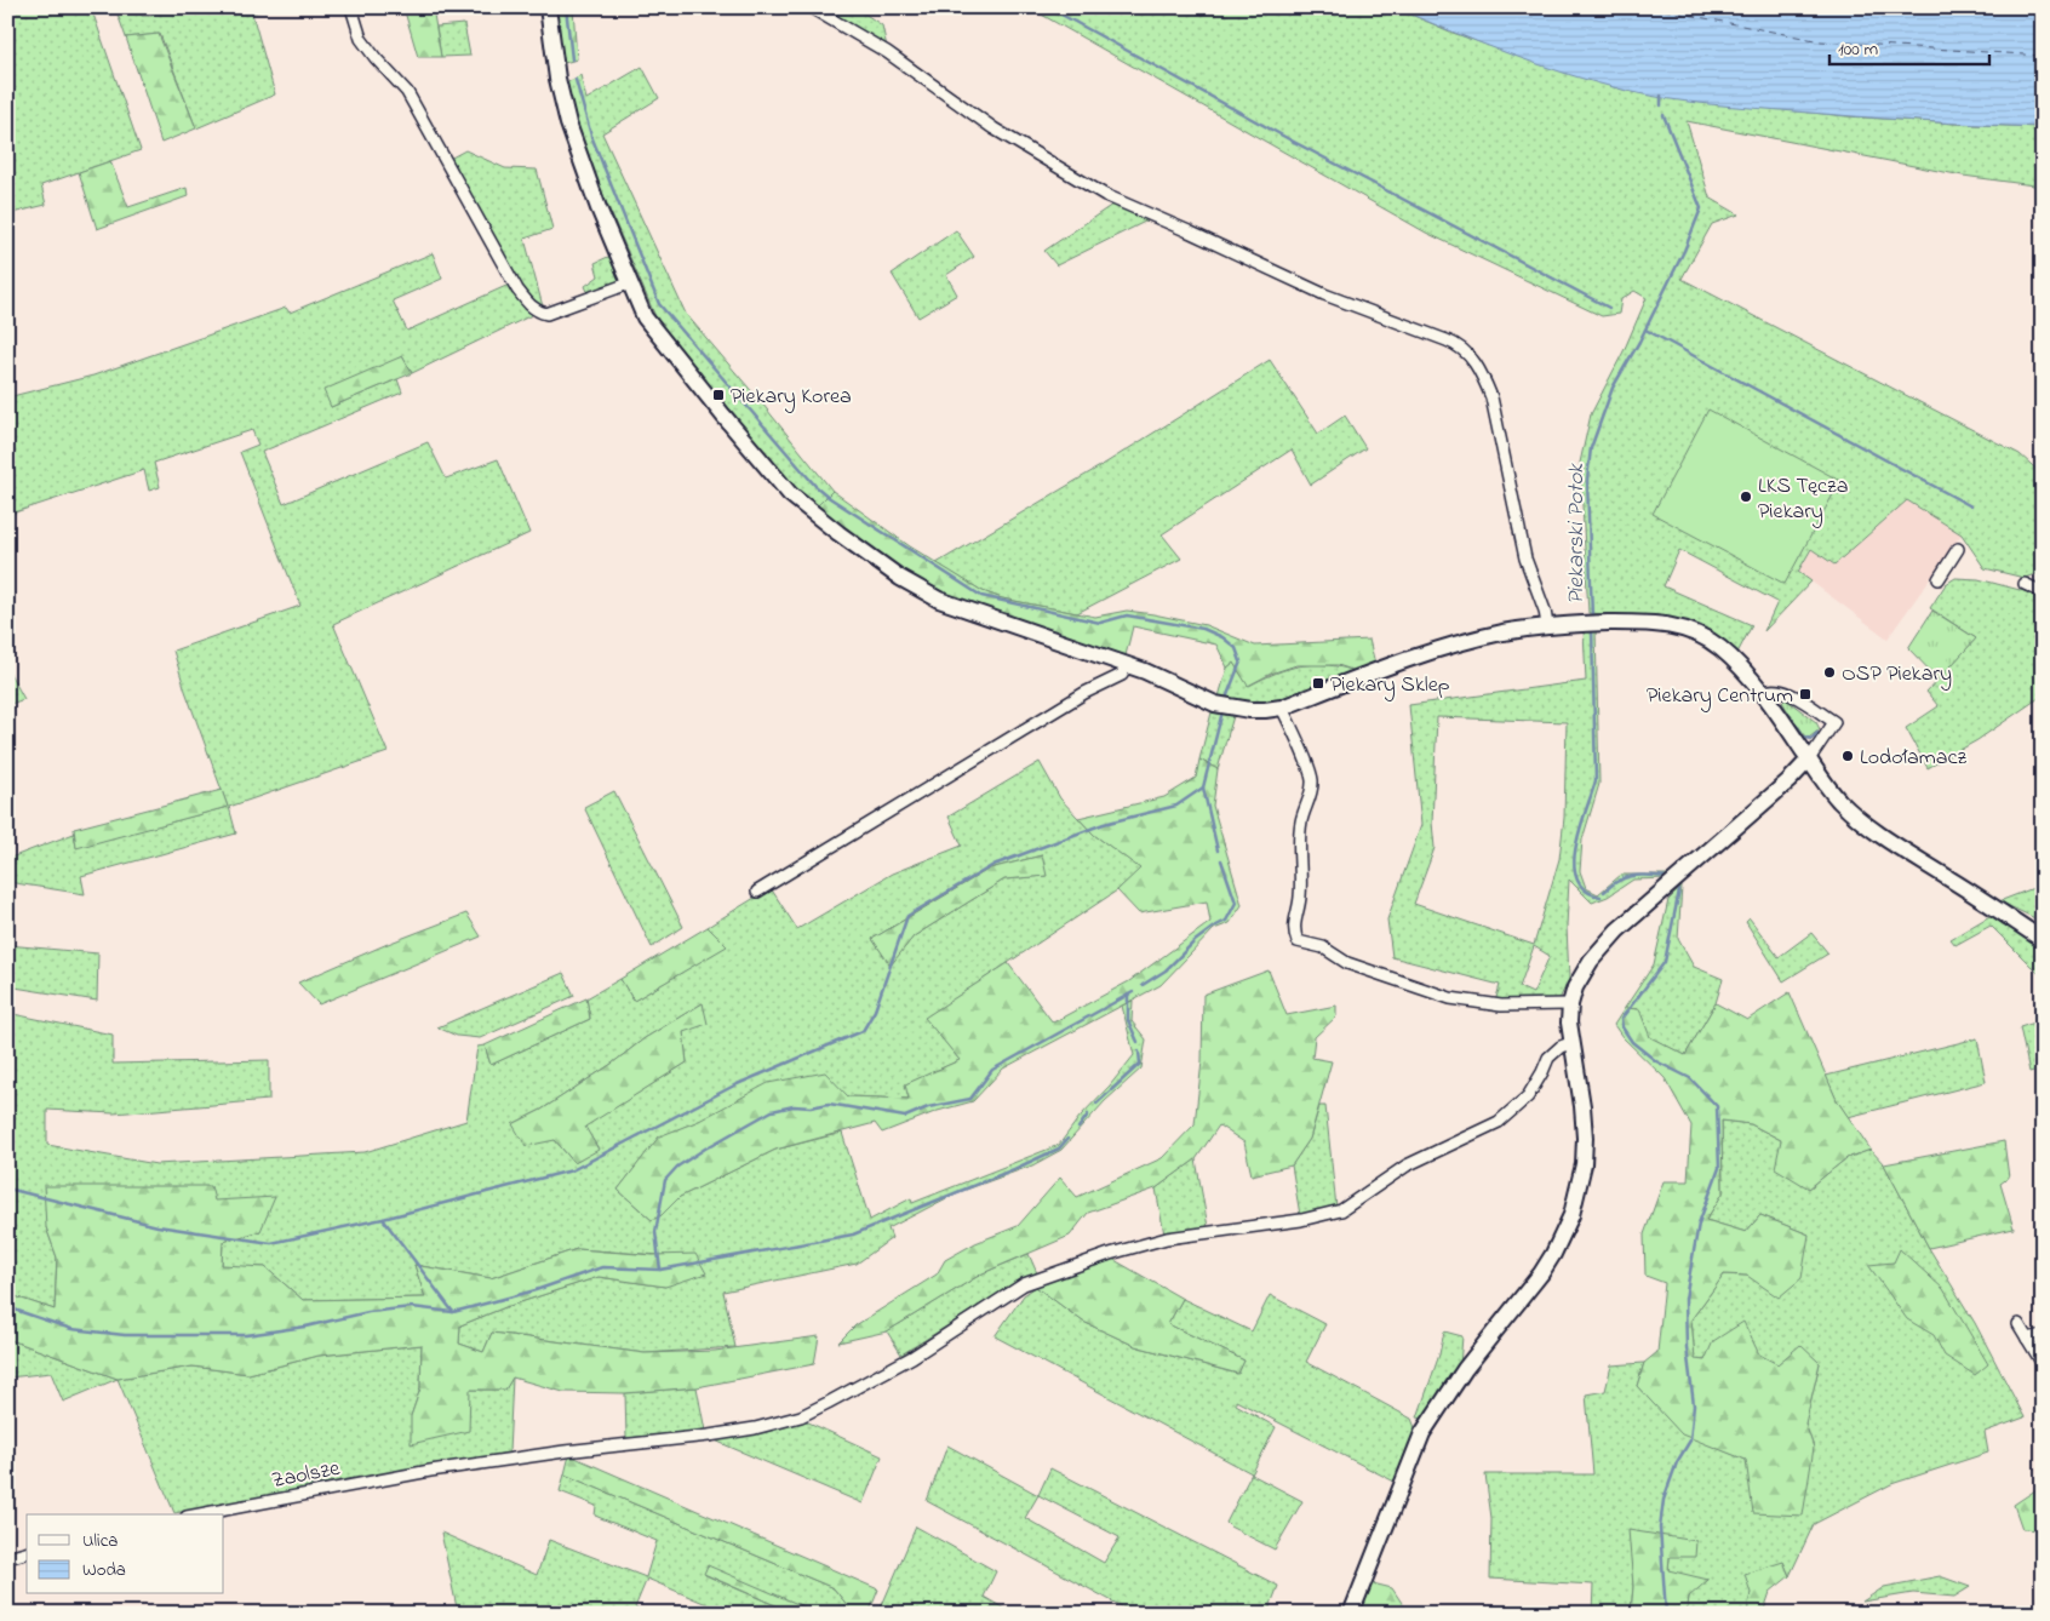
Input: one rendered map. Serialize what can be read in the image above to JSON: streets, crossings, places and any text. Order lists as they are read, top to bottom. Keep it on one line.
{"streets":{"street":["Zaolsze"]},"water":["Piekarski Potok"],"places":{"transit":["Piekary Korea","Piekary Sklep","Piekary Centrum"],"other":["LKS Tęcza Piekary","OSP Piekary","Lodołamacz"]},"legend":["Ulica","Woda"],"scale_bar":"100 m"}
